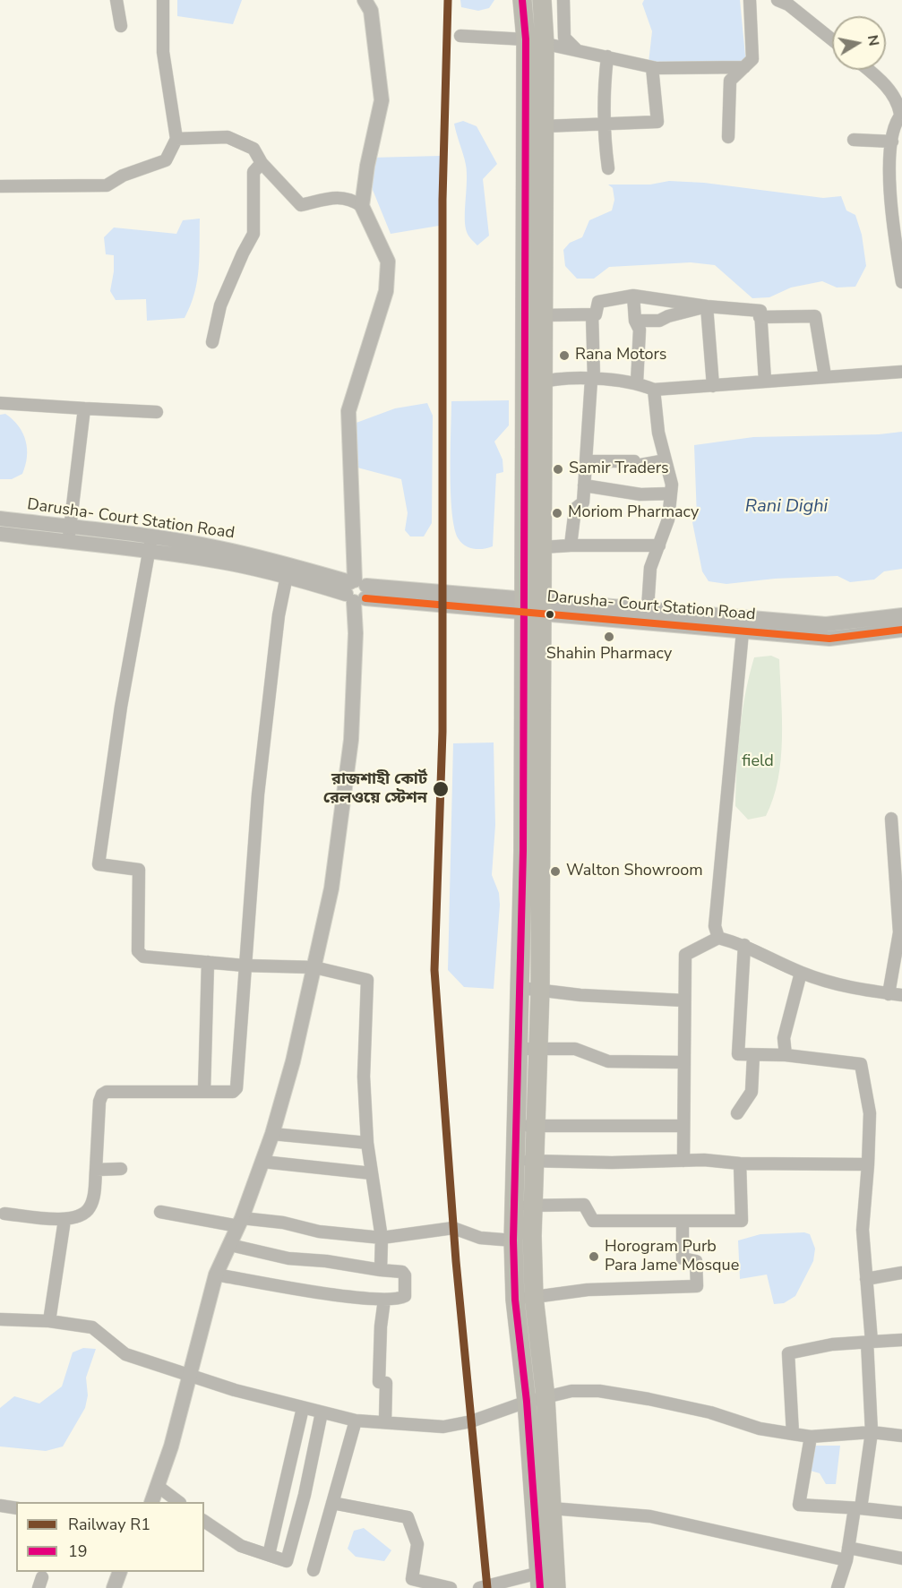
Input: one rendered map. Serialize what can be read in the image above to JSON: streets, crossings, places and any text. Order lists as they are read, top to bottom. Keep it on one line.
{"streets":{"street":["Darusha- Court Station Road"]},"water":["Rani Dighi"],"parks":["field"],"places":["Rana Motors","Samir Traders","Moriom Pharmacy","Shahin Pharmacy","রাজশাহী কোর্ট রেলওয়ে স্টেশন","Walton Showroom","Horogram Purb Para Jame Mosque"],"lines":["rail line R1","transit line 19"],"legend":["Railway R1","19"],"north":"right"}
